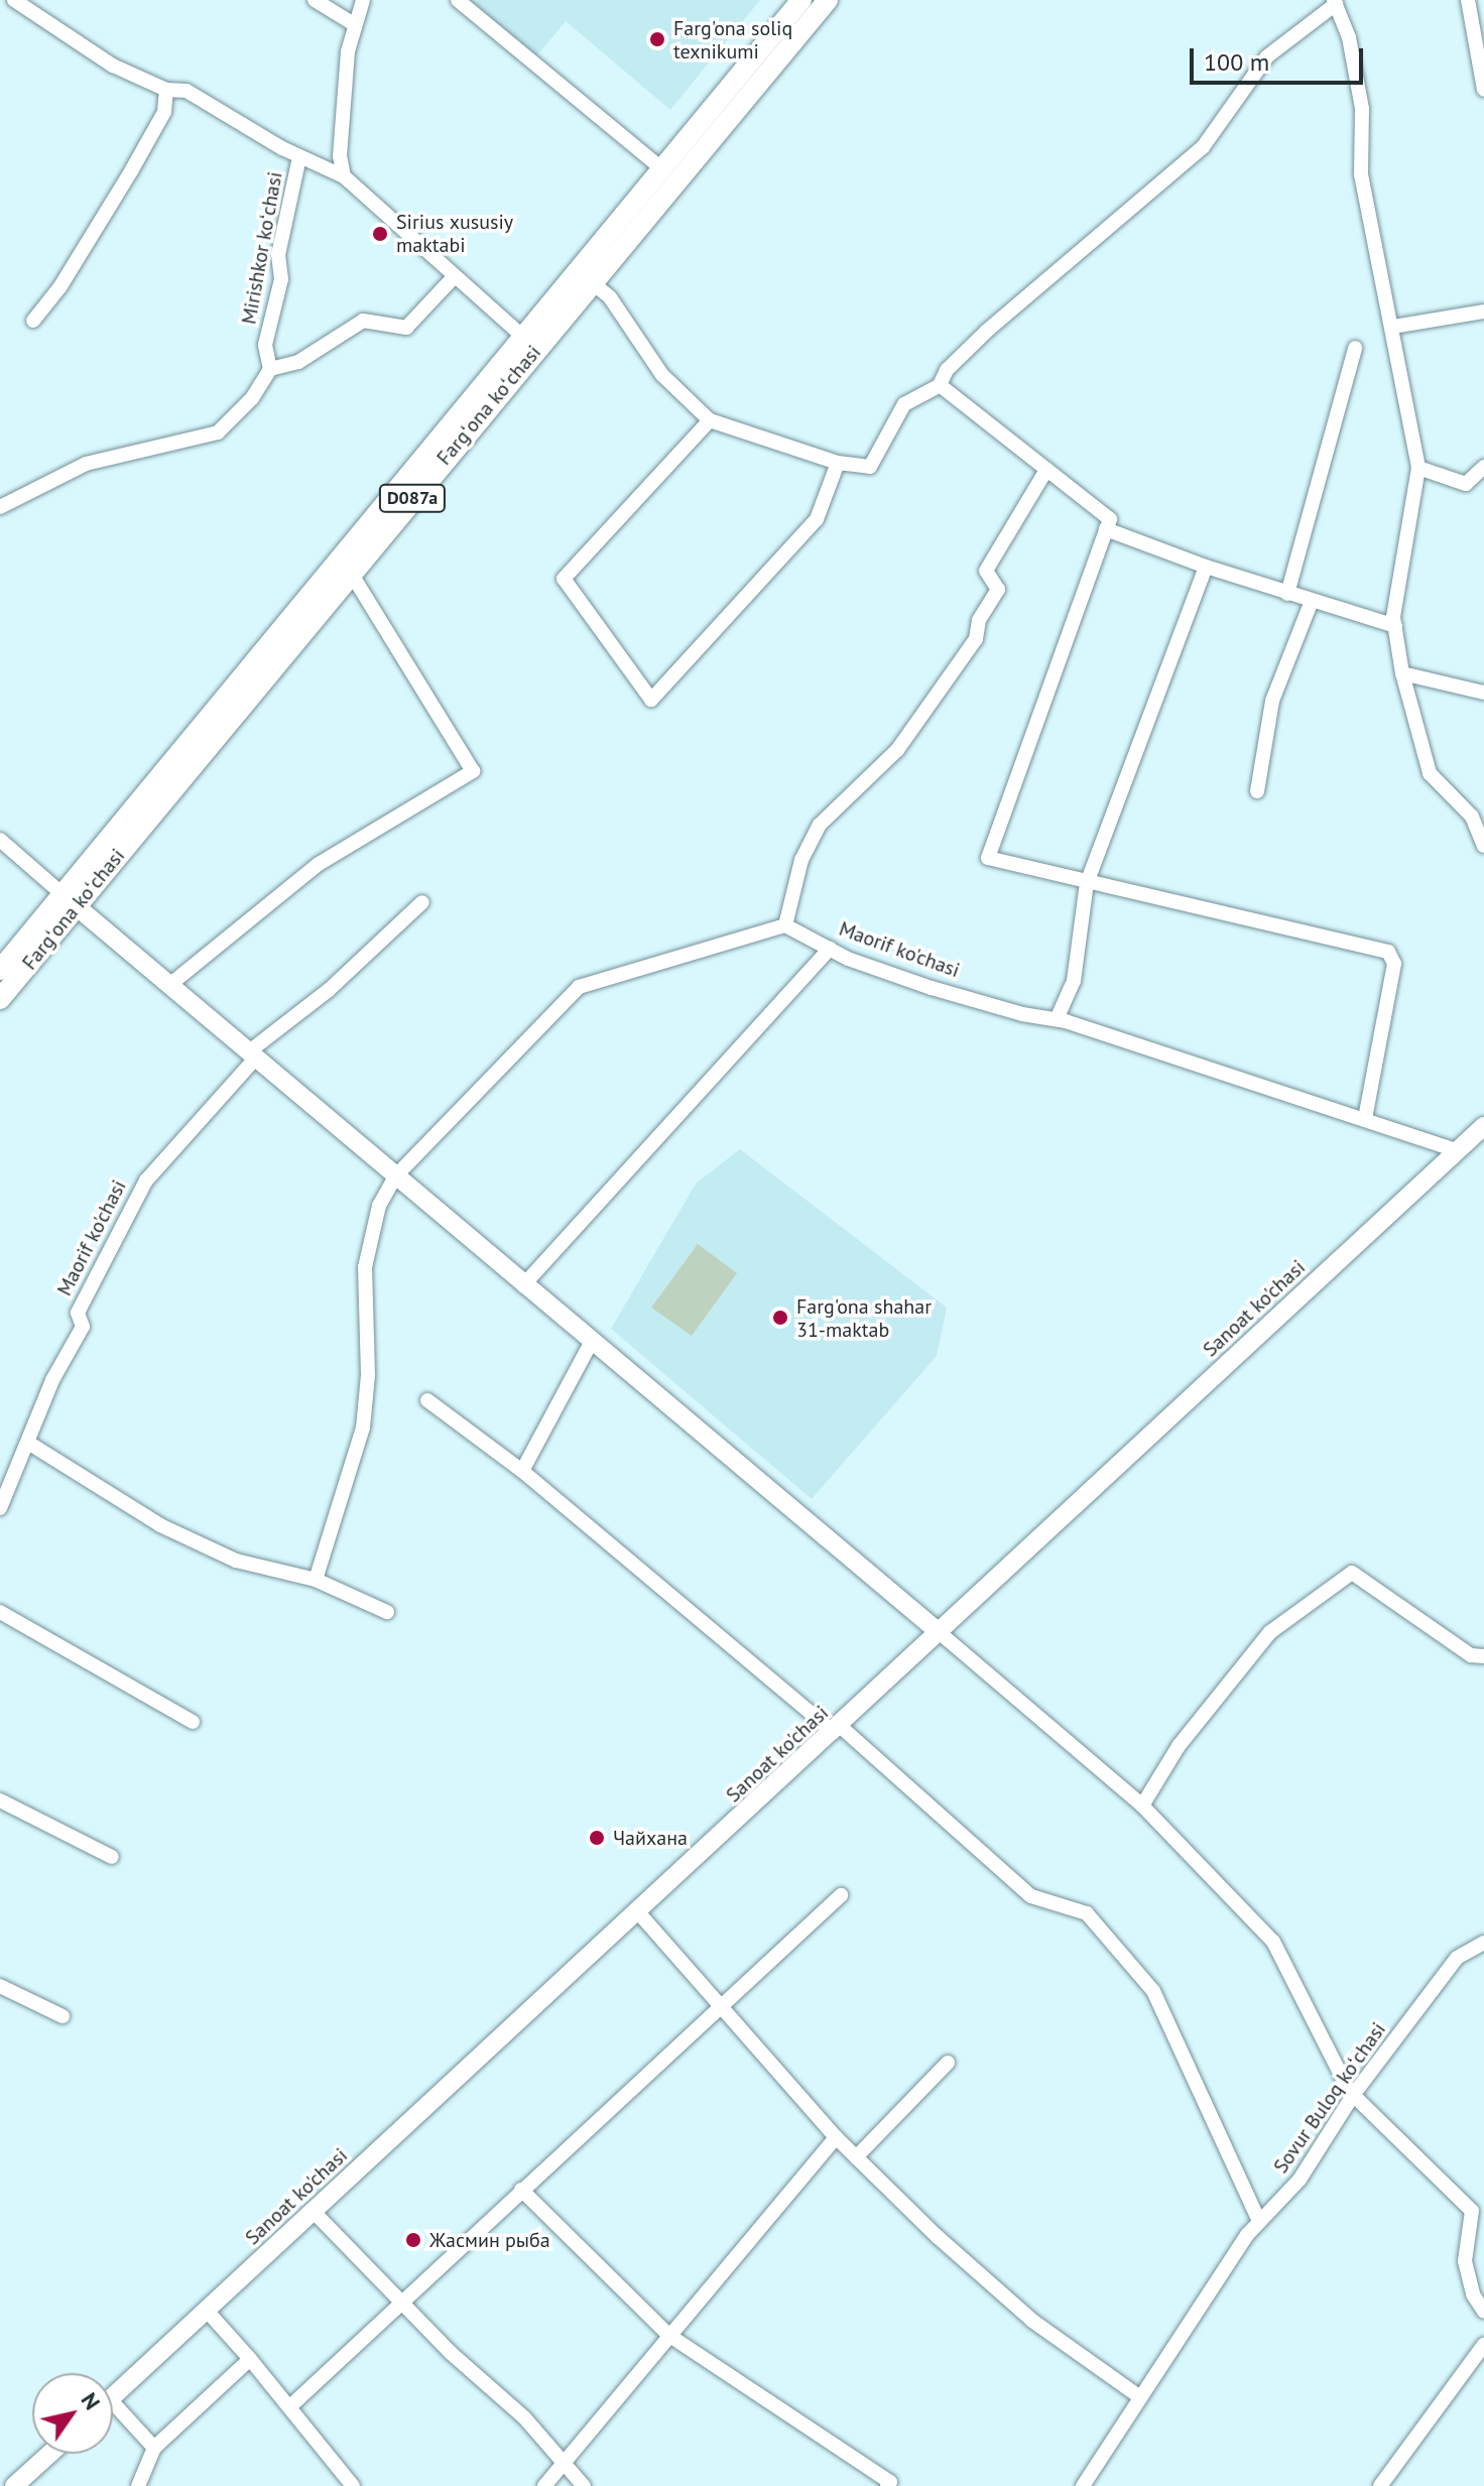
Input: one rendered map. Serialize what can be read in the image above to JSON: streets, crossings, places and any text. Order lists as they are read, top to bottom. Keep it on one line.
{"streets":{"main road":["Fargʻona koʻchasi","D087a","Sanoat ko'chasi"],"street":["Mirishkor koʻchasi","Maorif ko'chasi","Sovur Buloq koʻchasi"]},"crossings":[["Maorif ko'chasi","Sanoat ko'chasi"]],"places":["Farg'ona soliq texnikumi","Sirius xususiy maktabi","Farg'ona shahar 31-maktab","Чайхана","Жасмин рыба"],"scale_bar":"100 m","north":"top right"}
